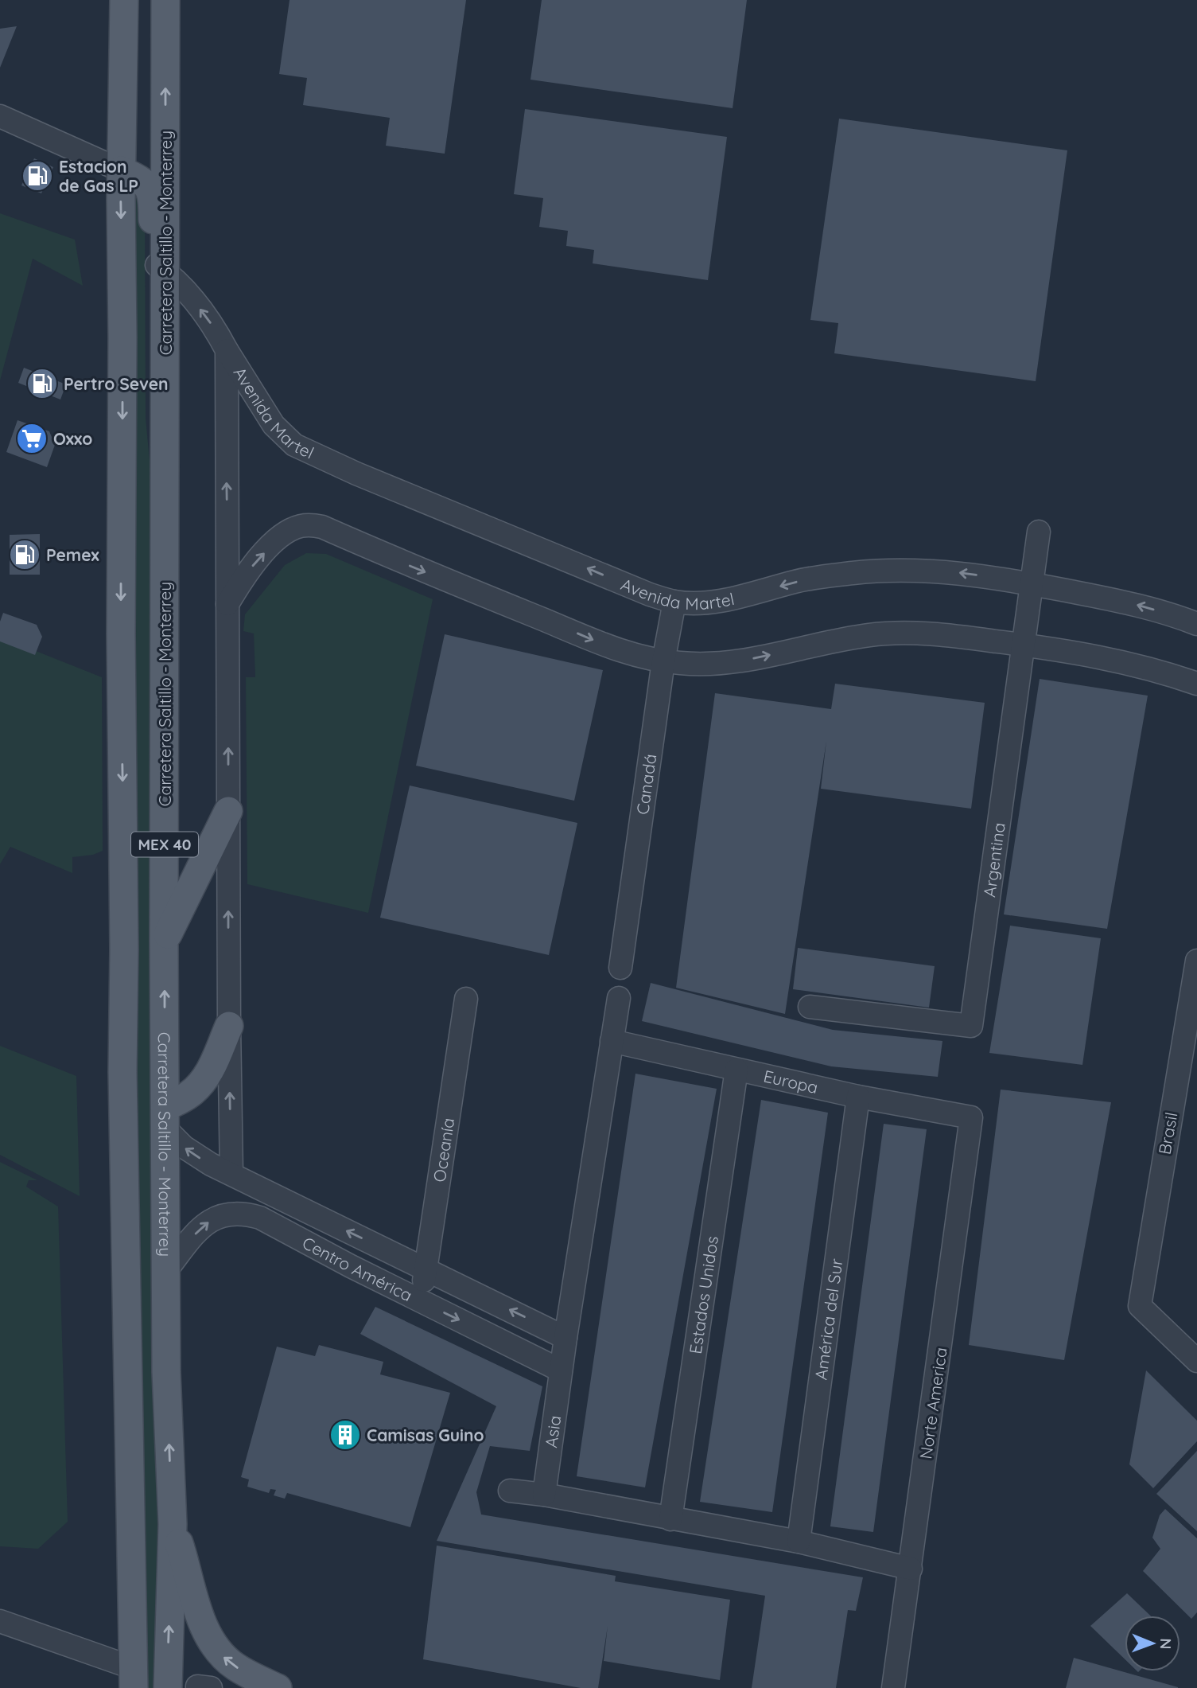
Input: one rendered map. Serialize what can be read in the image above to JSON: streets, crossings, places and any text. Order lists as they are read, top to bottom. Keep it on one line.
{"streets":{"main road":["Carretera Saltillo - Monterrey","MEX 40"],"street":["Avenida Martel","Canadá","Argentina","Europa","Brasil","Oceanía","Centro América","Estados Unidos","América del Sur","Norte America","Asia"]},"crossings":[["Carretera Saltillo - Monterrey","Avenida Martel"],["Carretera Saltillo - Monterrey","Centro América"],["Avenida Martel","Canadá"],["Avenida Martel","Argentina"],["Europa","Estados Unidos"],["Europa","América del Sur"],["Europa","Norte America"],["Europa","Asia"],["Oceanía","Centro América"],["Centro América","Asia"]],"places":{"fuel station":["Estacion de Gas LP","Pertro Seven","Pemex"],"supermarket":["Oxxo"],"building":["Camisas Guino"]},"north":"right"}
